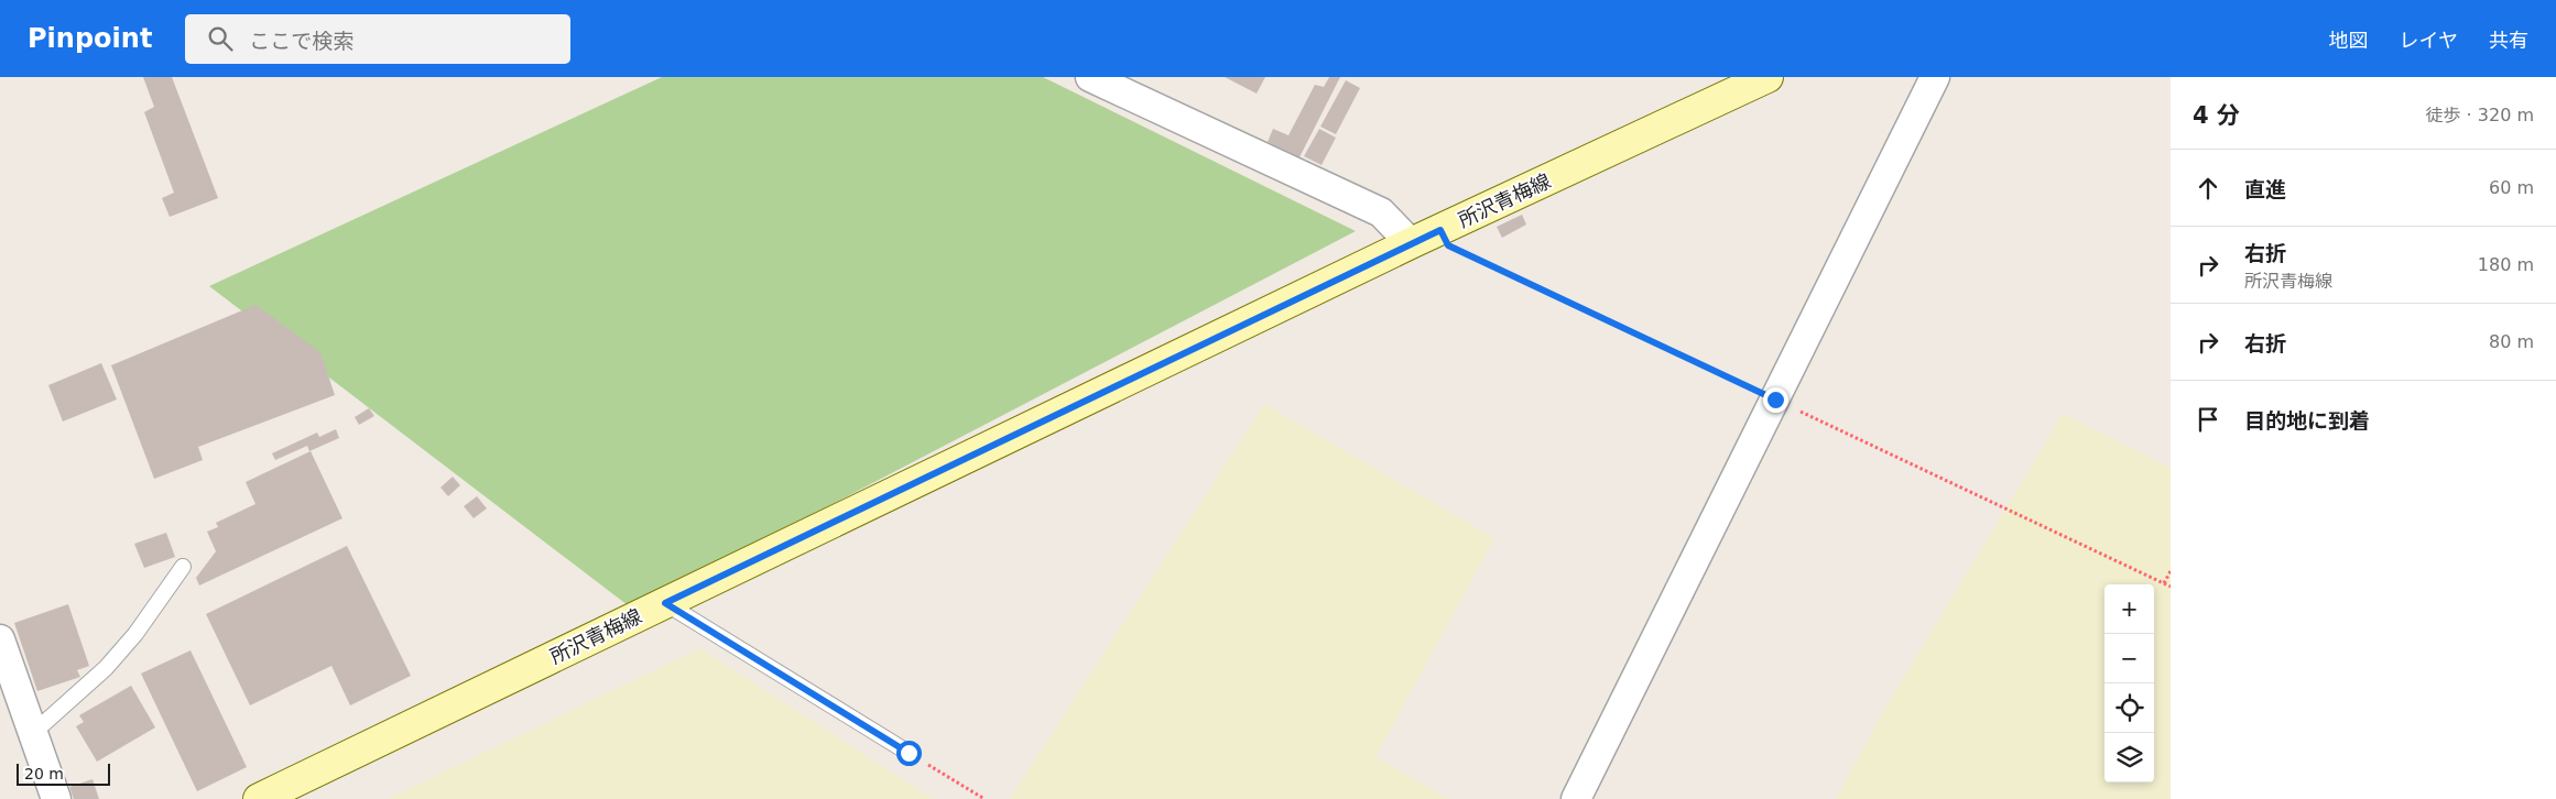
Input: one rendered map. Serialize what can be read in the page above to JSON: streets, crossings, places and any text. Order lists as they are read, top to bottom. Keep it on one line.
{"streets":{"main road":["所沢青梅線"]},"scale_bar":"20 m","page":{"header":"Pinpoint","search":"ここで検索","nav":["地図","レイヤ","共有"],"heading":["4 分","徒歩 · 320 m"],"list":[["直進","60 m"],["右折","所沢青梅線","180 m"],["右折","80 m"],"目的地に到着"],"map_buttons":["+","−"],"scale":"20 m"}}
